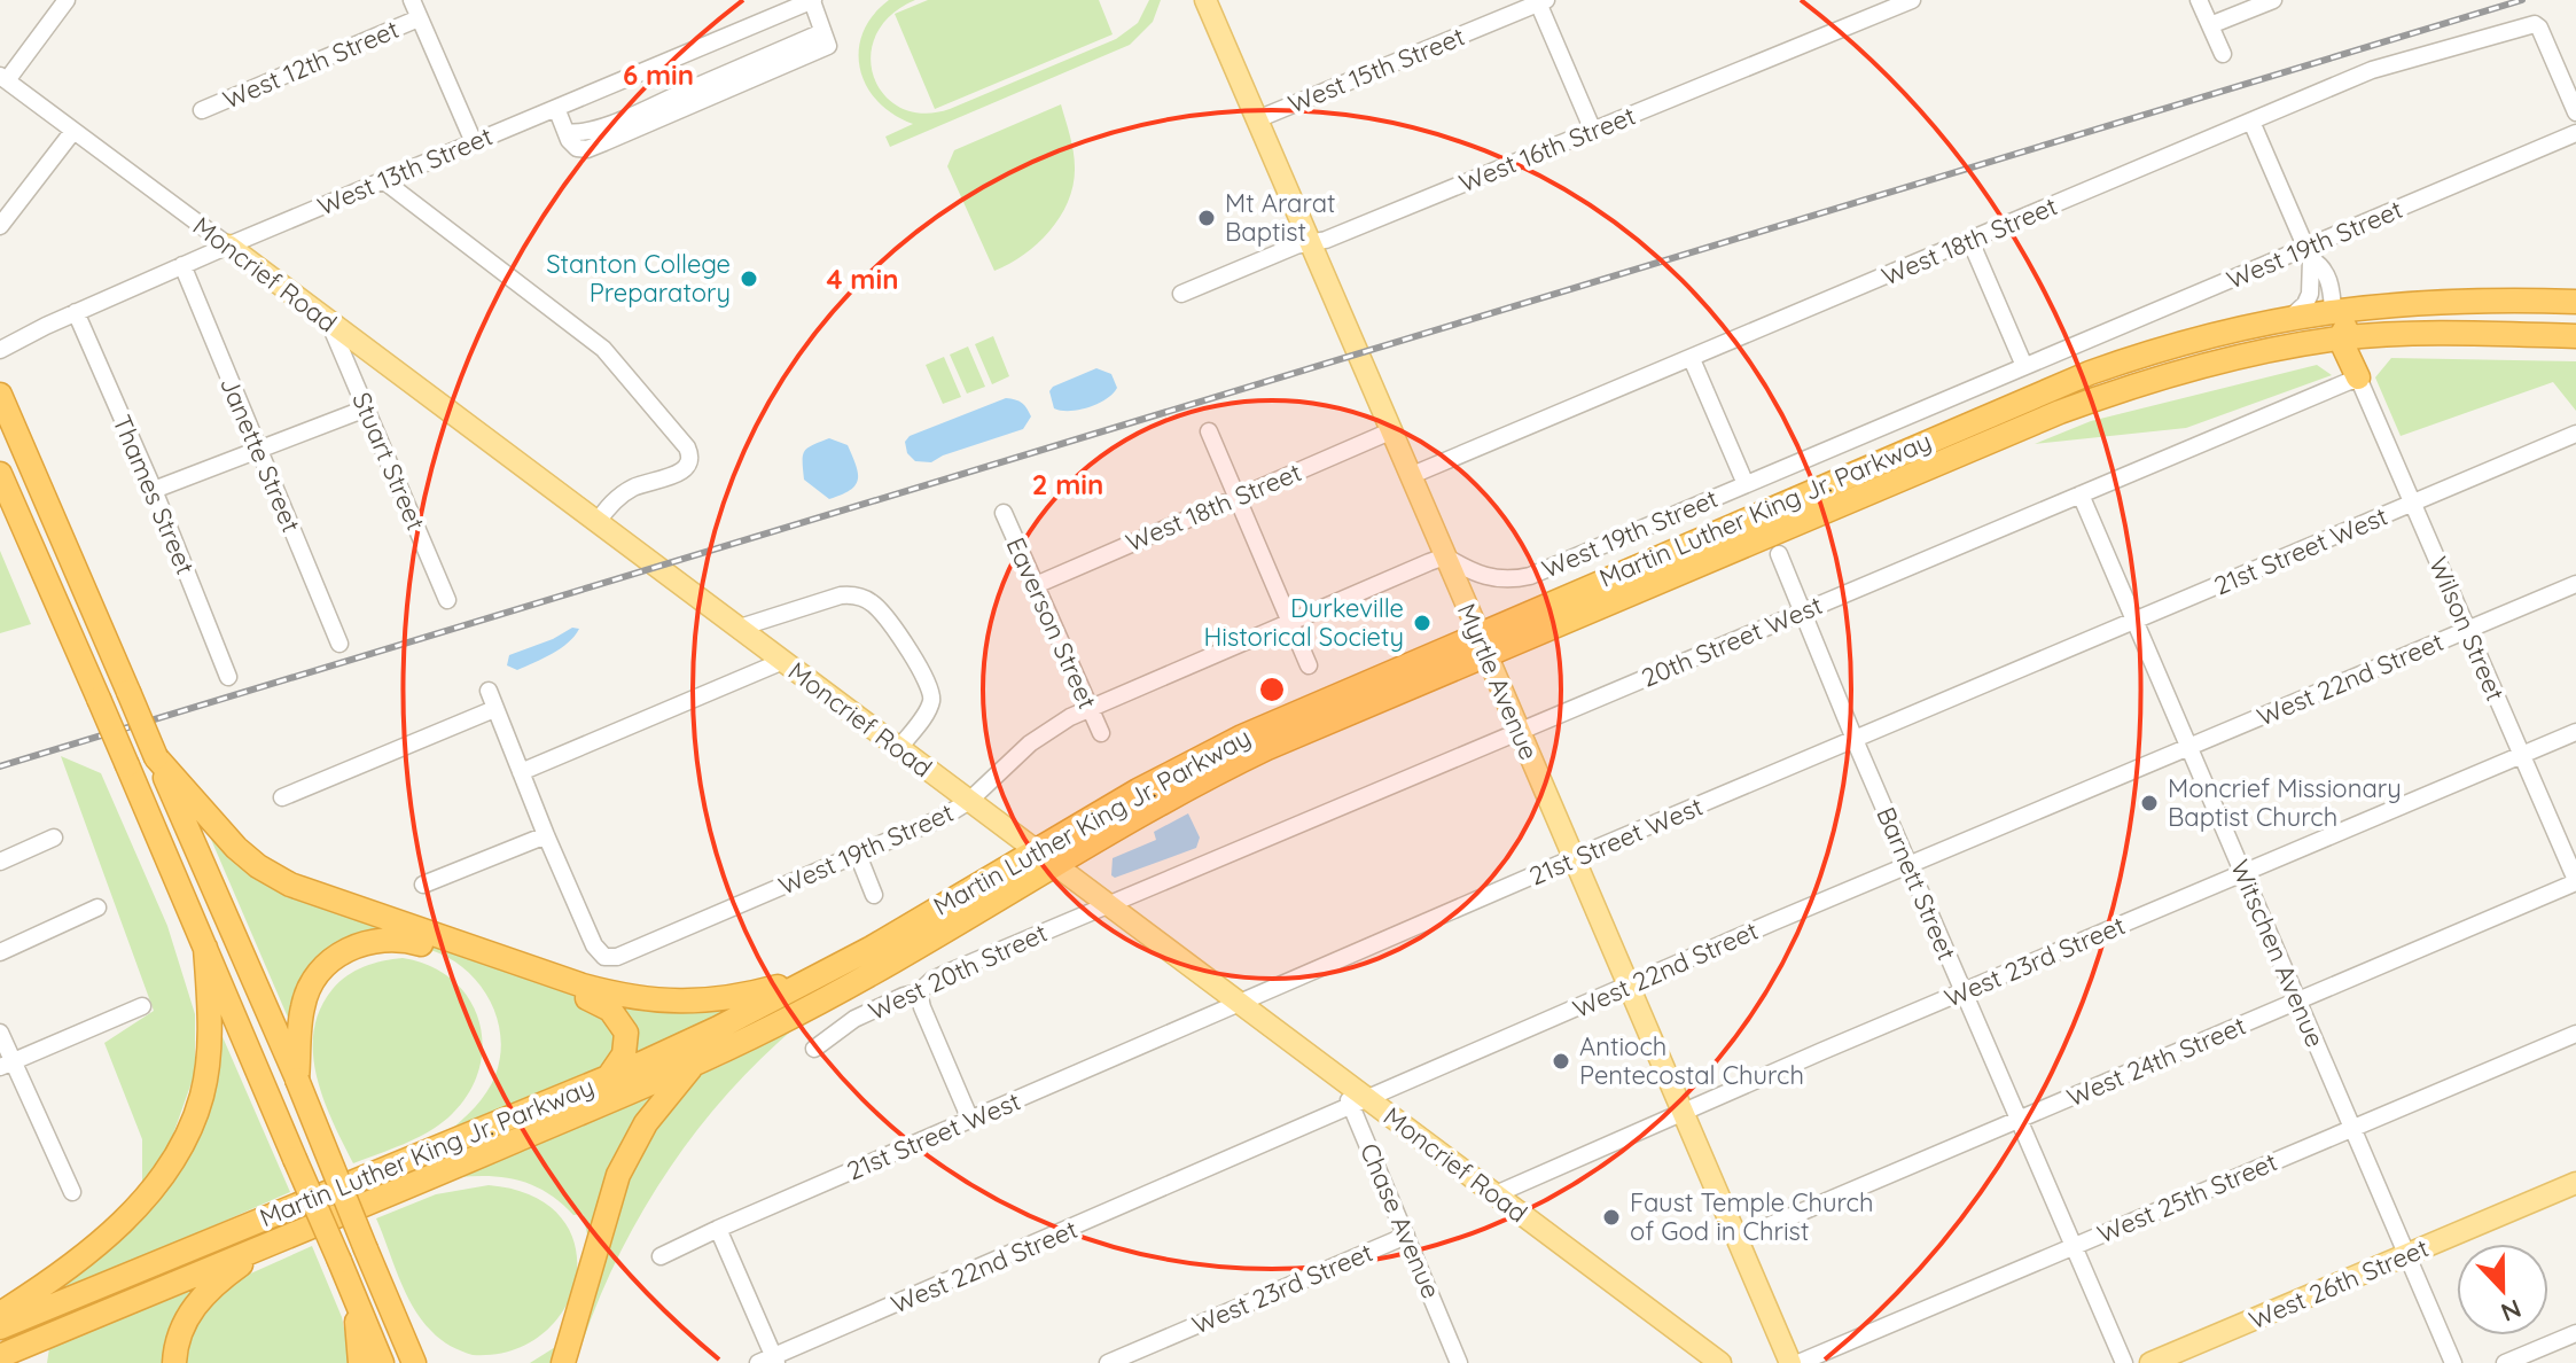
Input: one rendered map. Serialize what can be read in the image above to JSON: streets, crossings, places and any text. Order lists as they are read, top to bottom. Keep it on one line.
{"streets":{"highway":["Martin Luther King Jr. Parkway"],"main road":["Moncrief Road","Myrtle Avenue","West 26th Street"],"street":["West 12th Street","West 15th Street","West 16th Street","West 13th Street","West 18th Street","West 19th Street","Janette Street","Stuart Street","Thames Street","21st Street West","Eaverson Street","Wilson Street","20th Street West","West 22nd Street","Barnett Street","Witschen Avenue","West 23rd Street","West 20th Street","West 24th Street","West 25th Street","Chase Avenue"]},"crossings":[["West 15th Street","Myrtle Avenue"],["West 16th Street","Myrtle Avenue"],["West 13th Street","Moncrief Road"],["West 13th Street","Janette Street"],["West 13th Street","Thames Street"],["West 18th Street","Eaverson Street"],["West 18th Street","Myrtle Avenue"],["West 19th Street","Moncrief Road"],["West 19th Street","Eaverson Street"],["West 19th Street","Myrtle Avenue"],["Moncrief Road","Stuart Street"],["Moncrief Road","Martin Luther King Jr. Parkway"],["Moncrief Road","21st Street West"],["Moncrief Road","20th Street West"],["Moncrief Road","West 22nd Street"],["Moncrief Road","West 23rd Street"],["Moncrief Road","West 20th Street"],["Moncrief Road","Chase Avenue"],["Martin Luther King Jr. Parkway","Myrtle Avenue"],["21st Street West","Wilson Street"],["21st Street West","Myrtle Avenue"],["21st Street West","Barnett Street"],["21st Street West","Witschen Avenue"],["Wilson Street","20th Street West"],["Wilson Street","West 22nd Street"],["Wilson Street","West 23rd Street"],["Wilson Street","West 24th Street"],["20th Street West","Myrtle Avenue"],["20th Street West","Barnett Street"],["20th Street West","Witschen Avenue"],["20th Street West","West 20th Street"],["West 22nd Street","Myrtle Avenue"],["West 22nd Street","Barnett Street"],["West 22nd Street","Witschen Avenue"],["West 22nd Street","Chase Avenue"],["Myrtle Avenue","West 23rd Street"],["Myrtle Avenue","West 24th Street"],["Barnett Street","West 23rd Street"],["Barnett Street","West 24th Street"],["Barnett Street","West 25th Street"],["Witschen Avenue","West 23rd Street"],["Witschen Avenue","West 24th Street"],["Witschen Avenue","West 25th Street"],["Witschen Avenue","West 26th Street"],["West 23rd Street","Chase Avenue"]],"places":["Mt Ararat Baptist","Stanton College Preparatory","Durkeville Historical Society","Moncrief Missionary Baptist Church","Antioch Pentecostal Church","Faust Temple Church of God in Christ"],"north":"bottom","rings":["6 min","4 min","2 min"]}
